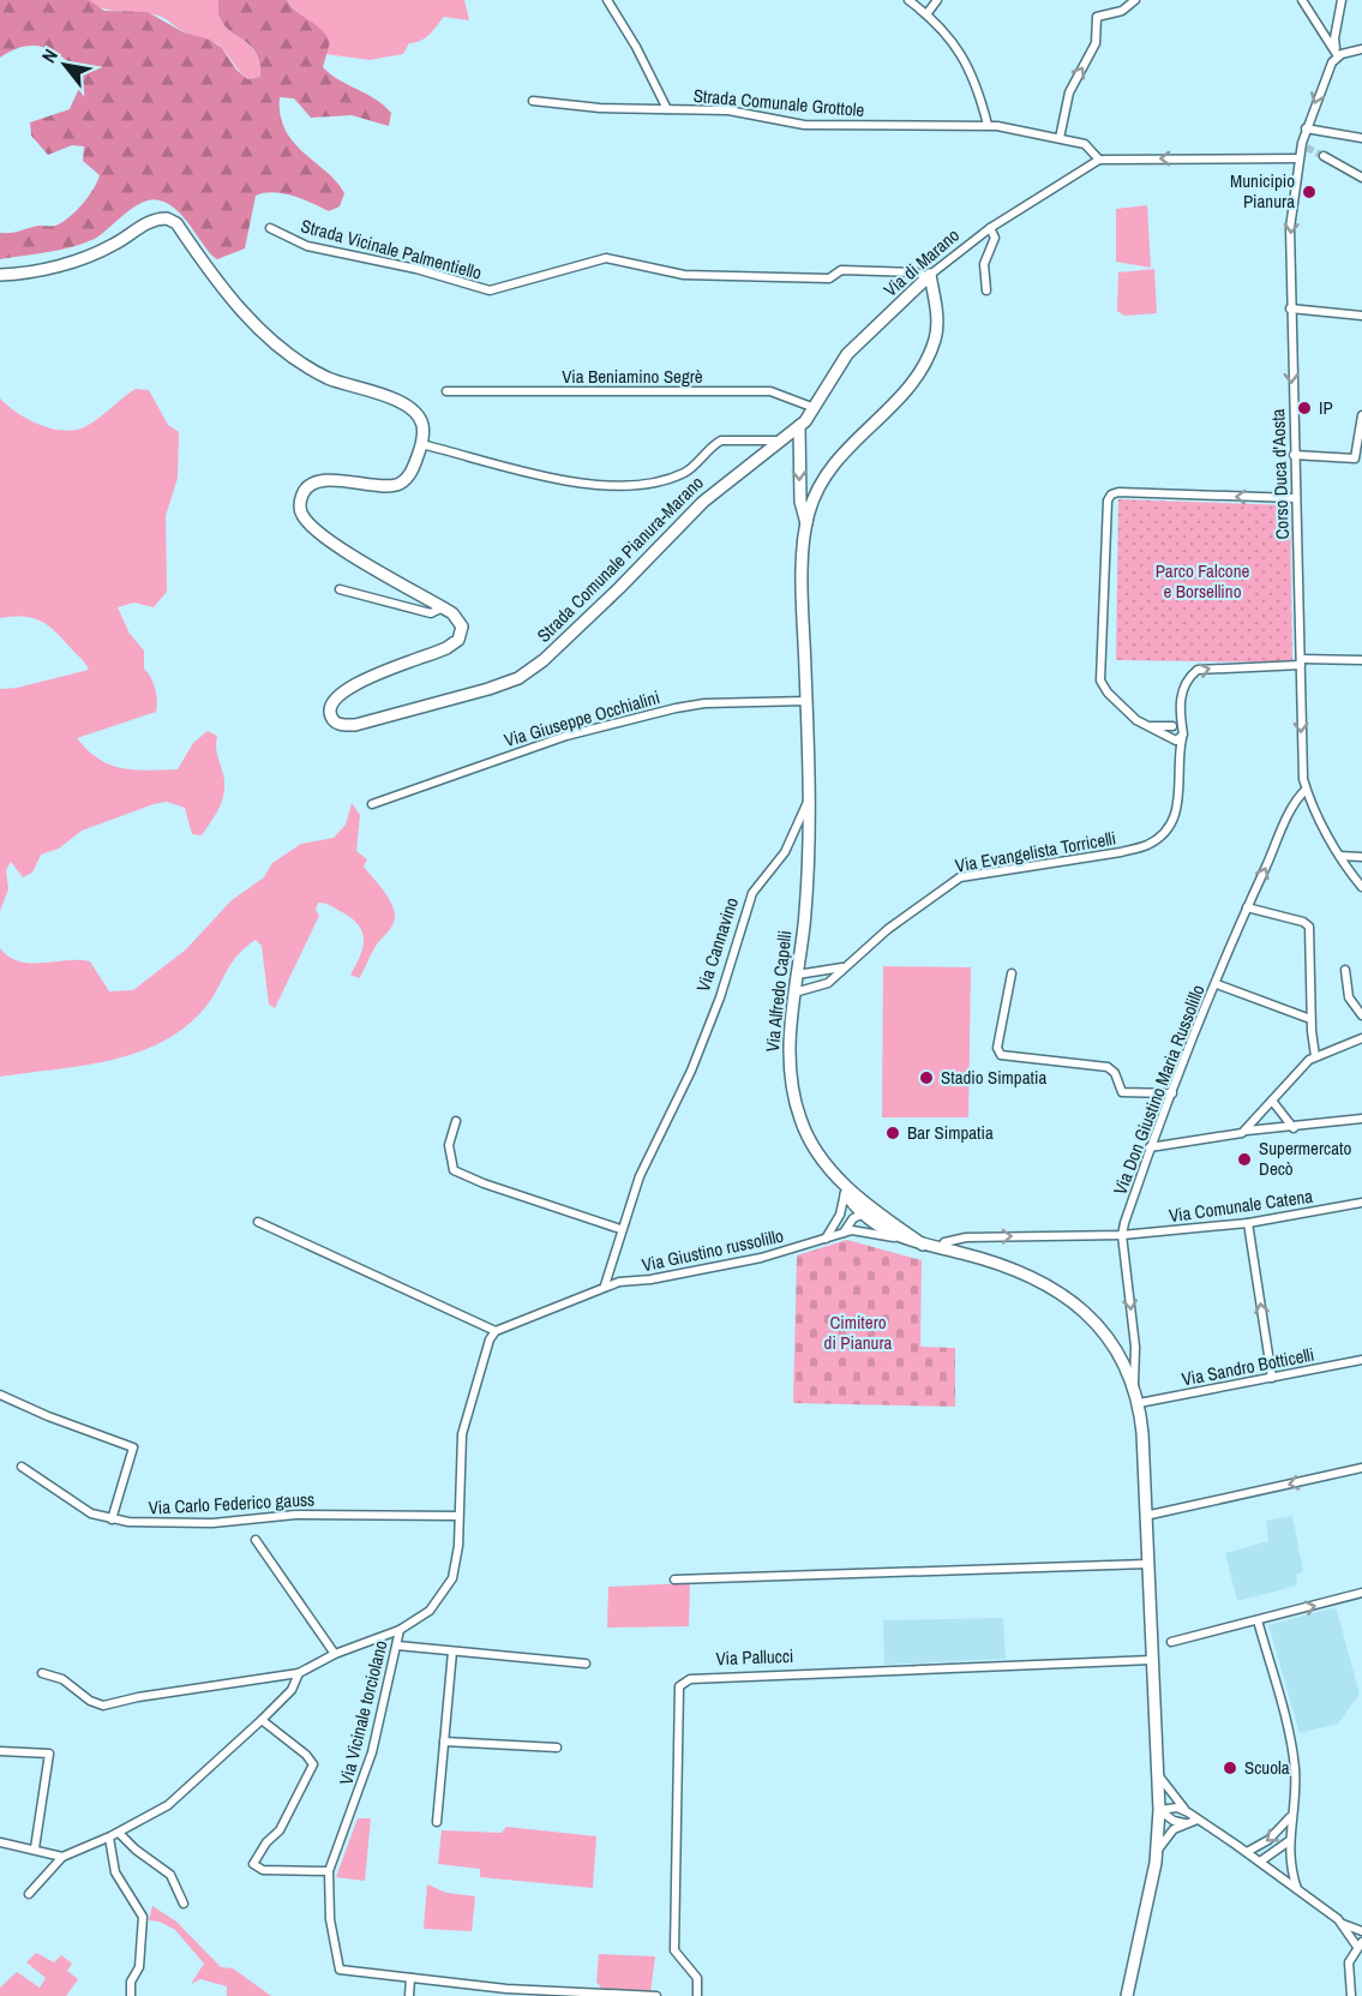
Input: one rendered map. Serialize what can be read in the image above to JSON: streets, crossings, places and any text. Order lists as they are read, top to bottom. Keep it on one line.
{"streets":{"street":["Strada Comunale Grottole","Strada Vicinale Palmentiello","Via di Marano","Via Beniamino Segrè","Corso Duca d'Aosta","Strada Comunale Pianura-Marano","Via Giuseppe Occhialini","Via Evangelista Torricelli","Via Cannavino","Via Alfredo Capelli","Via Don Giustino Maria Russolillo","Via Comunale Catena","Via Giustino russolillo","Via Sandro Botticelli","Via Carlo Federico gauss","Via Pallucci","Via Vicinale torciolano"]},"crossings":[["Strada Comunale Grottole","Via di Marano"],["Strada Vicinale Palmentiello","Via di Marano"],["Strada Vicinale Palmentiello","Via Cannavino"],["Via di Marano","Via Beniamino Segrè"],["Via di Marano","Strada Comunale Pianura-Marano"],["Via di Marano","Via Cannavino"],["Corso Duca d'Aosta","Via Don Giustino Maria Russolillo"],["Strada Comunale Pianura-Marano","Via Cannavino"],["Via Giuseppe Occhialini","Via Cannavino"],["Via Evangelista Torricelli","Via Alfredo Capelli"],["Via Cannavino","Via Alfredo Capelli"],["Via Cannavino","Via Giustino russolillo"],["Via Don Giustino Maria Russolillo","Via Comunale Catena"],["Via Carlo Federico gauss","Via Vicinale torciolano"]],"one_way":["Corso Duca d'Aosta"],"parks":["Parco Falcone e Borsellino","Cimitero di Pianura"],"places":["Municipio Pianura","IP","Stadio Simpatia","Bar Simpatia","Supermercato Decò","Scuola"],"north":"top left"}
